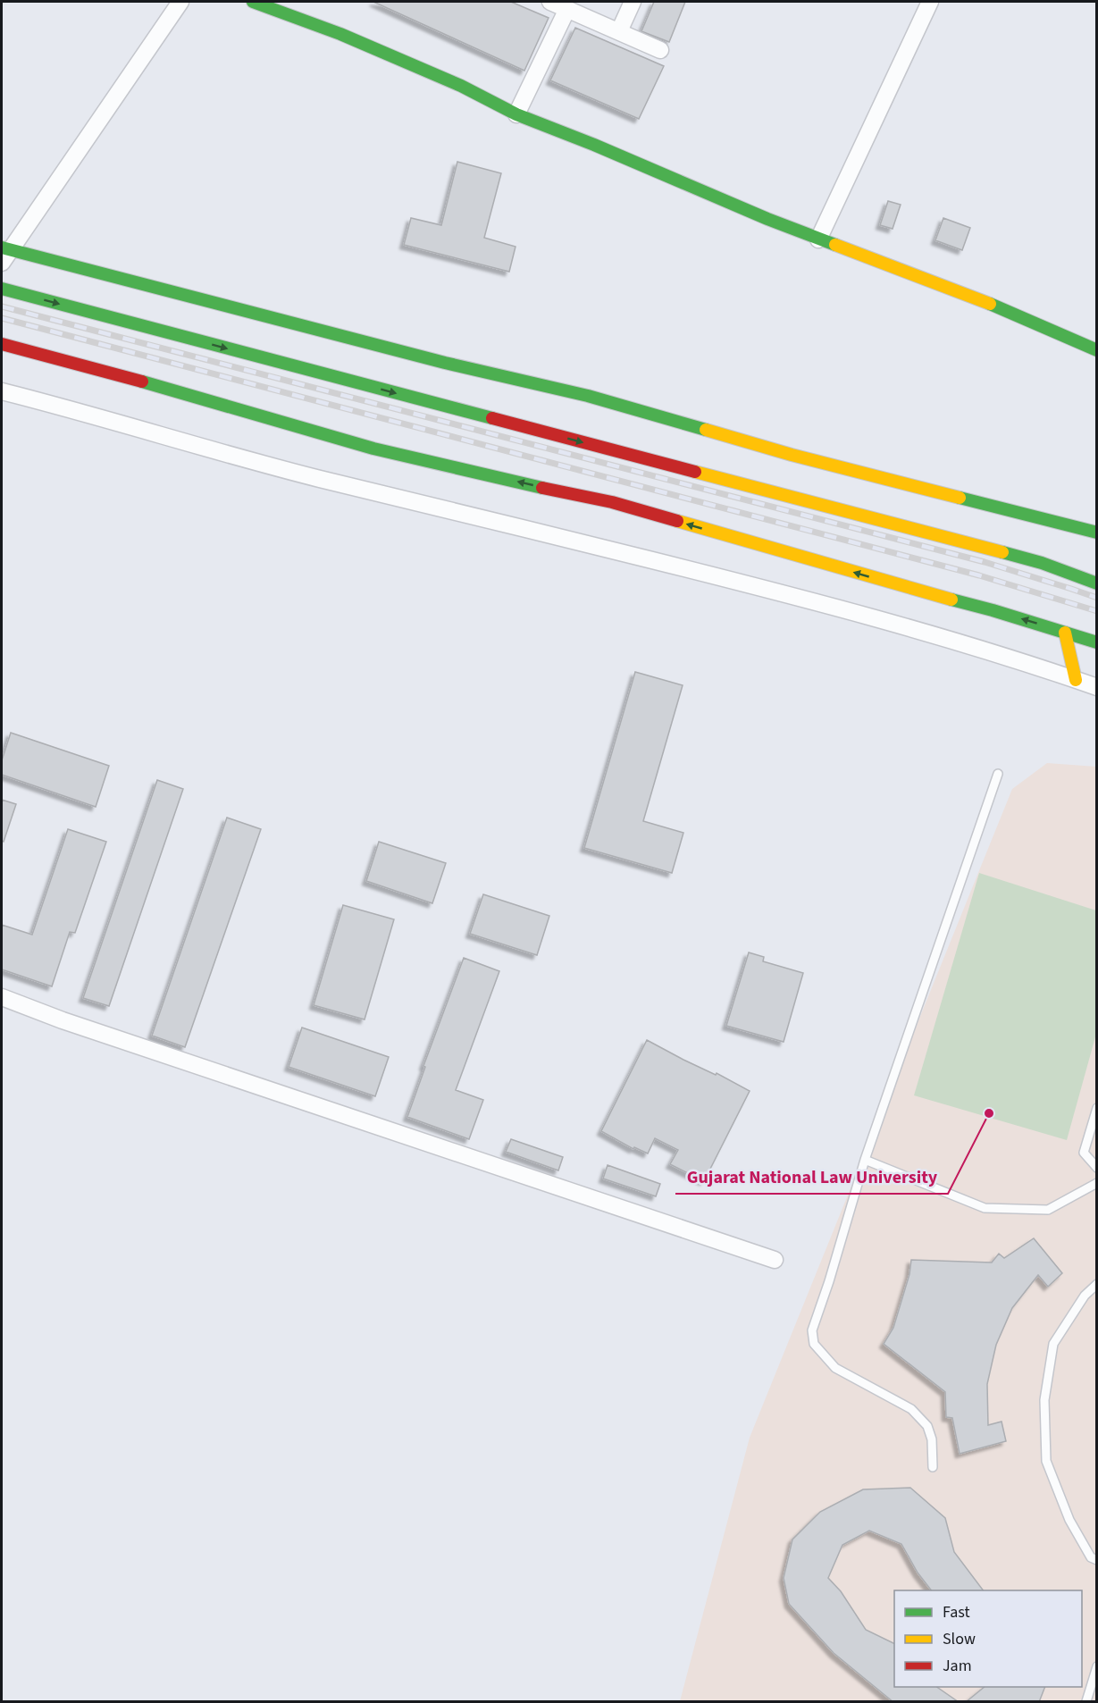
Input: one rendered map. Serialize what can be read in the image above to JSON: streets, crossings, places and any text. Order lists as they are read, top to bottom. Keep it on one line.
{"places":["Gujarat National Law University"],"legend":["Fast","Slow","Jam"]}
